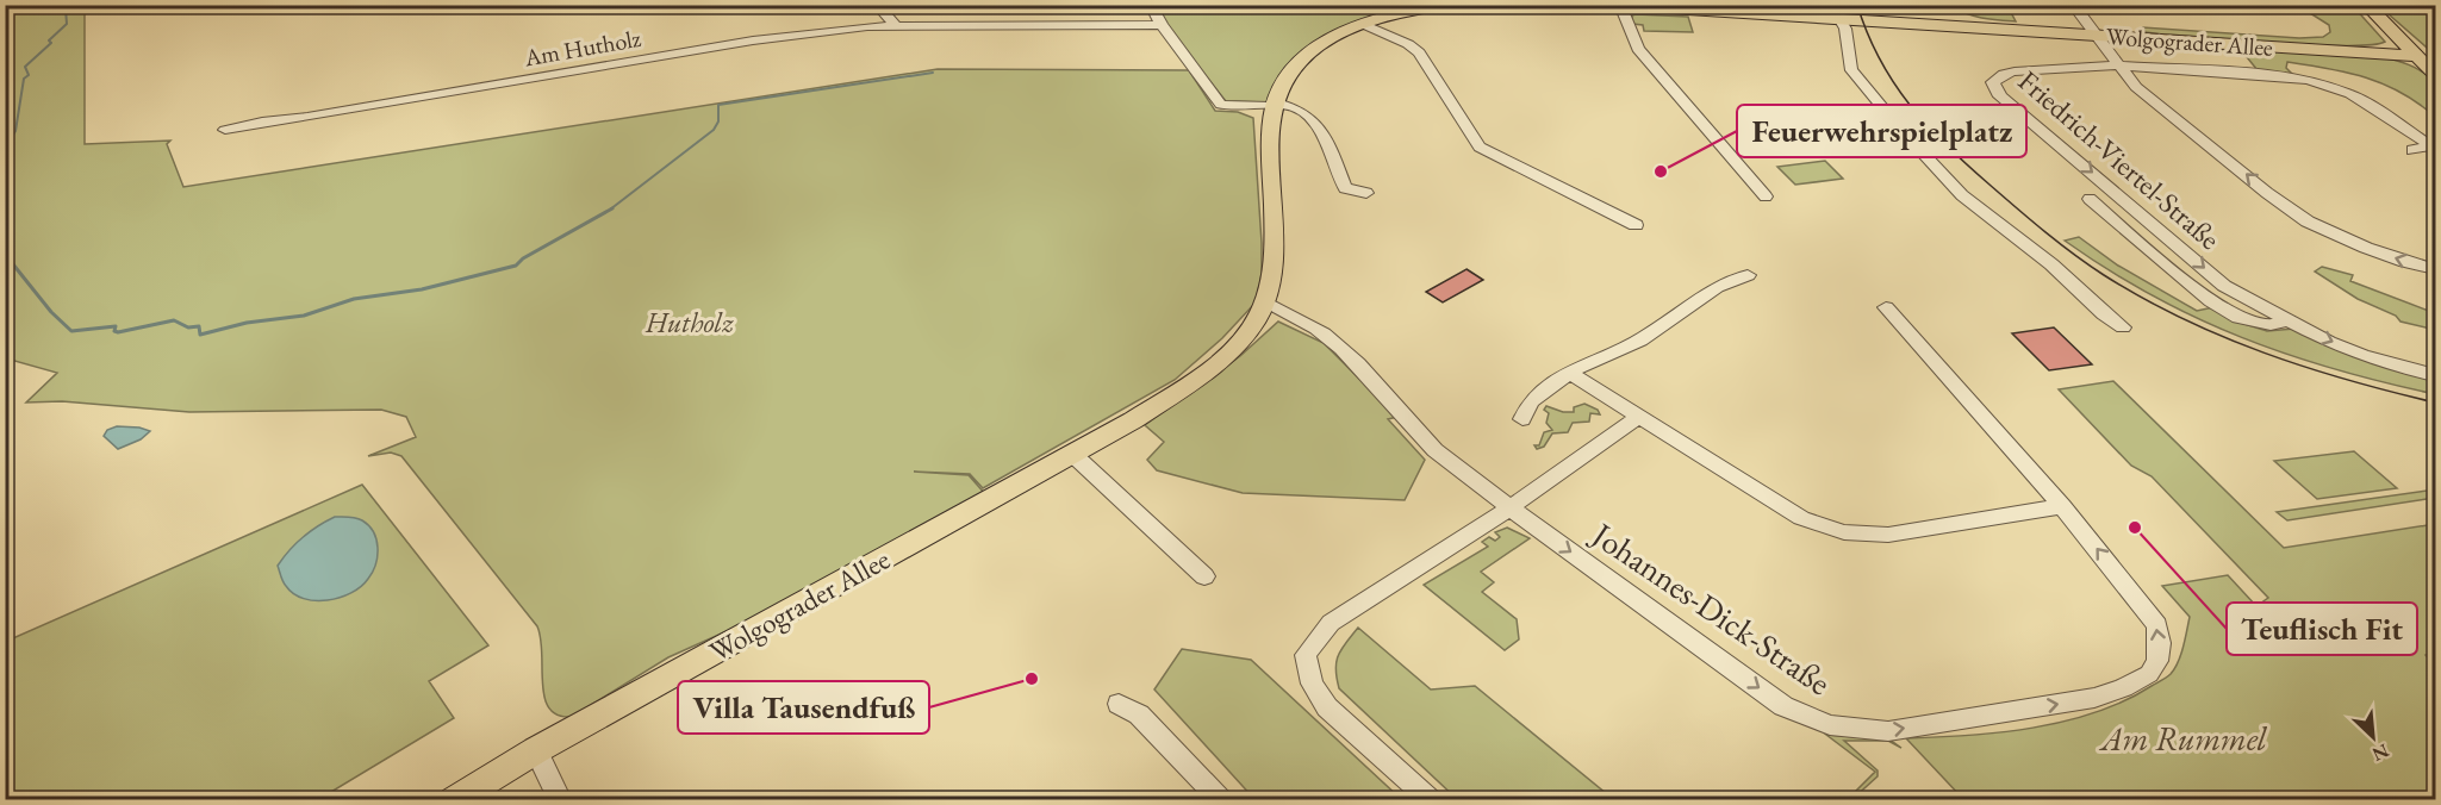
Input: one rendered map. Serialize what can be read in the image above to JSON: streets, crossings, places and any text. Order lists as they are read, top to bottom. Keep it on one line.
{"streets":{"main road":["Wolgograder Allee"],"street":["Am Hutholz","Friedrich-Viertel-Straße","Johannes-Dick-Straße"]},"crossings":[["Wolgograder Allee","Johannes-Dick-Straße"]],"parks":["Hutholz","Am Rummel"],"places":["Feuerwehrspielplatz","Teuflisch Fit","Villa Tausendfuß"],"north":"bottom right"}
